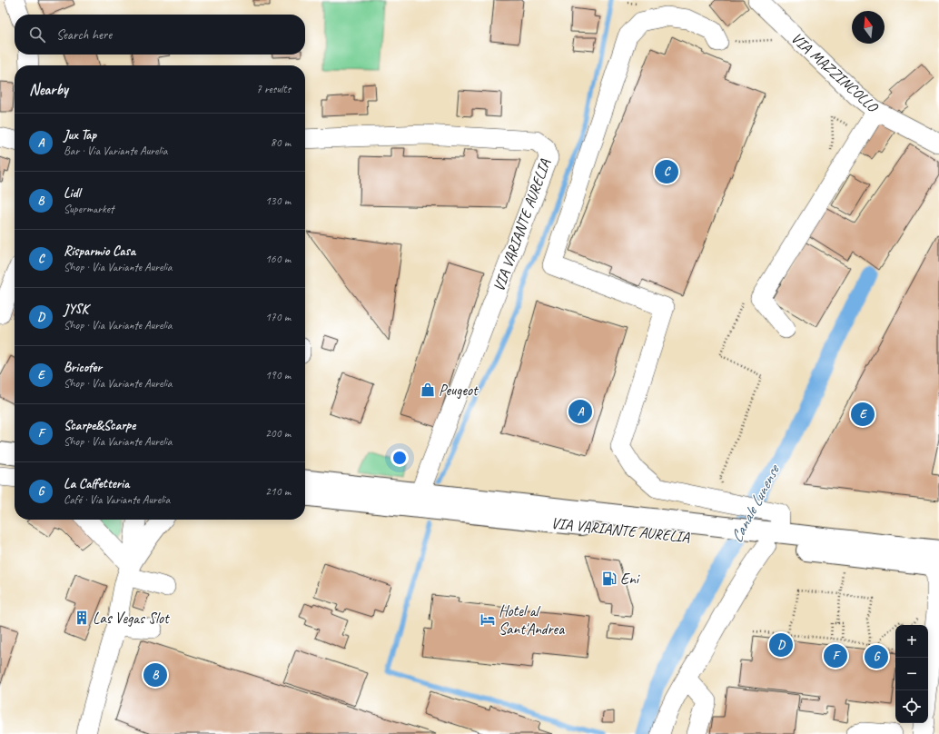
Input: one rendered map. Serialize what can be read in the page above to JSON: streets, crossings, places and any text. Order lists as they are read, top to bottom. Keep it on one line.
{"streets":{"main road":["VIA VARIANTE AURELIA"],"street":["VIA MAZZINCOLLO"]},"water":["Canale Lunense"],"places":{"shop":["Peugeot"],"fuel station":["Eni"],"building":["Las Vegas Slot"],"hotel":["Hotel al Sant'Andrea"]},"north":"top","page":{"search":"Search here","heading":["Nearby","7 results"],"list":[{"mark":"A","name":"Jux Tap","note":"Bar · Via Variante Aurelia","value":"80 m"},{"mark":"B","name":"Lidl","note":"Supermarket","value":"130 m"},{"mark":"C","name":"Risparmio Casa","note":"Shop · Via Variante Aurelia","value":"160 m"},{"mark":"D","name":"JYSK","note":"Shop · Via Variante Aurelia","value":"170 m"},{"mark":"E","name":"Bricofer","note":"Shop · Via Variante Aurelia","value":"190 m"},{"mark":"F","name":"Scarpe&Scarpe","note":"Shop · Via Variante Aurelia","value":"200 m"},{"mark":"G","name":"La Caffetteria","note":"Café · Via Variante Aurelia","value":"210 m"}],"pins":["C","A","E","D","F","G","B"],"map_buttons":["+","−"]}}
